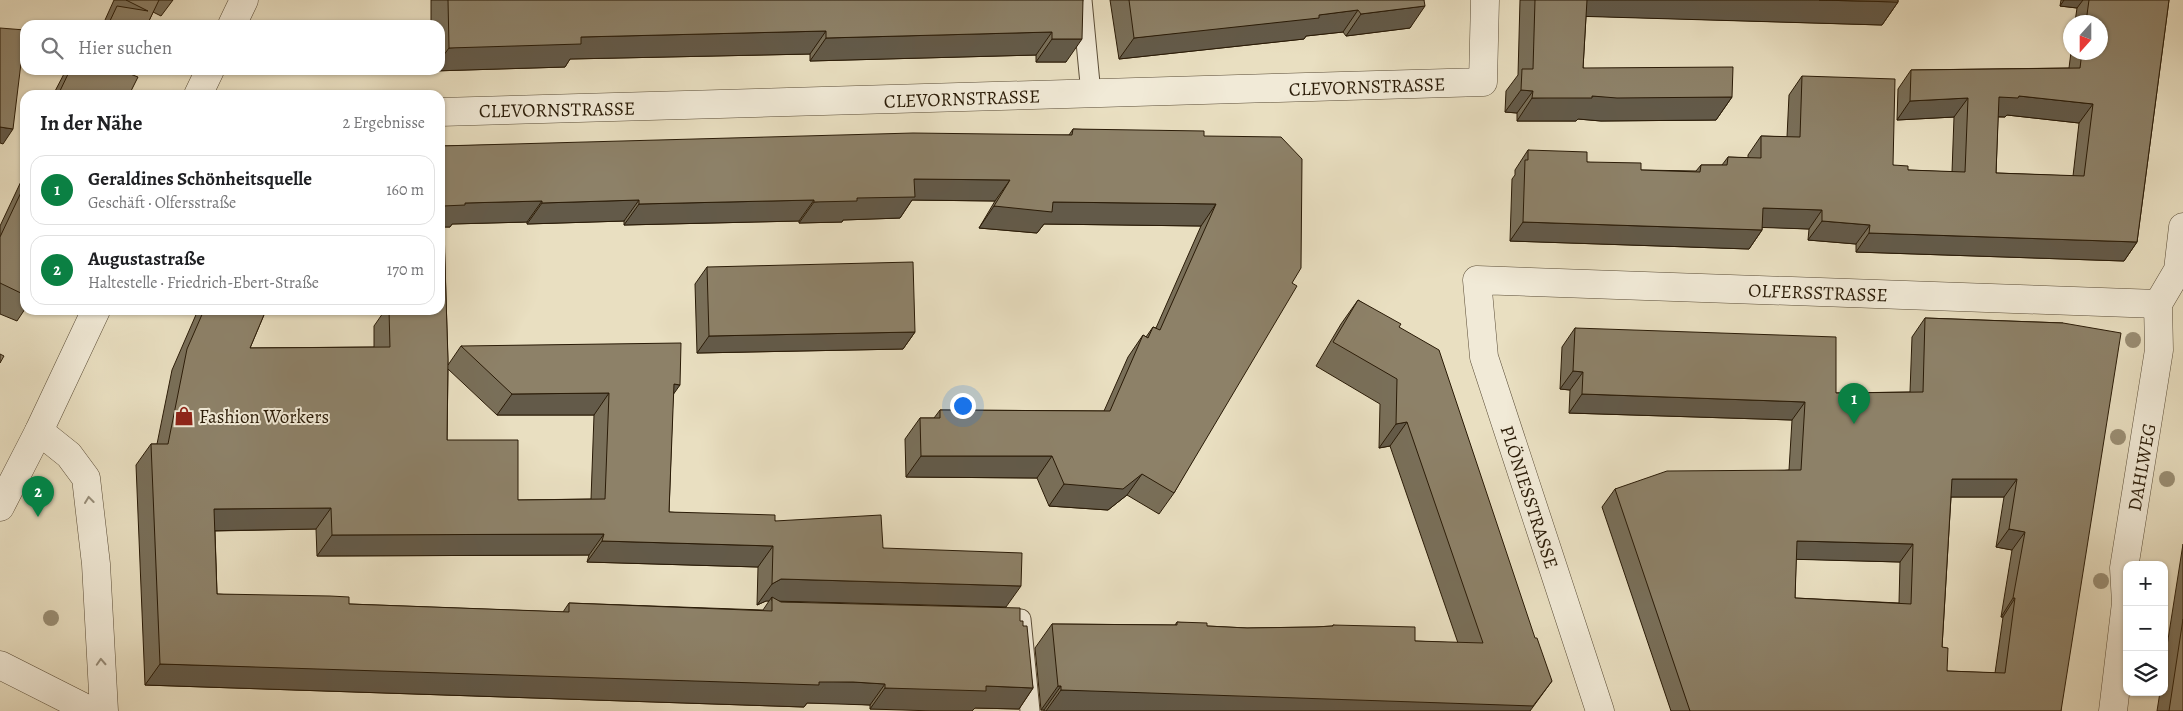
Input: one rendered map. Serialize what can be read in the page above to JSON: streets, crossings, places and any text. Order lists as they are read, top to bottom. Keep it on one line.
{"streets":{"street":["CLEVORNSTRASSE","OLFERSSTRASSE","DAHLWEG","PLÖNIESSTRASSE"]},"crossings":[["OLFERSSTRASSE","DAHLWEG"],["OLFERSSTRASSE","PLÖNIESSTRASSE"]],"places":{"shop":["Fashion Workers"]},"north":"bottom","page":{"search":"Hier suchen","heading":["In der Nähe","2 Ergebnisse"],"list":[{"mark":"1","name":"Geraldines Schönheitsquelle","note":"Geschäft · Olfersstraße","value":"160 m"},{"mark":"2","name":"Augustastraße","note":"Haltestelle · Friedrich-Ebert-Straße","value":"170 m"}],"pins":["1","2"],"map_buttons":["+","−"]}}
